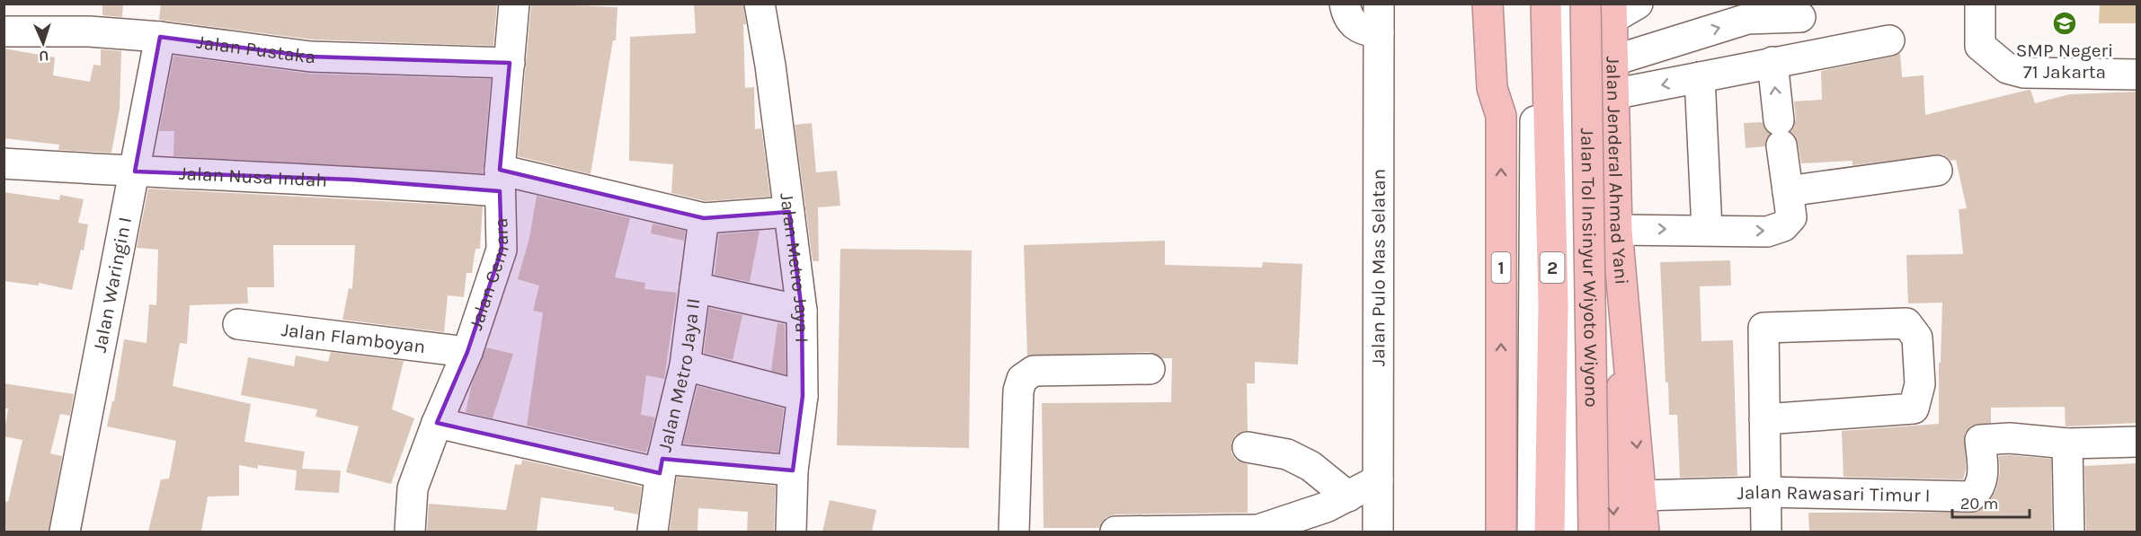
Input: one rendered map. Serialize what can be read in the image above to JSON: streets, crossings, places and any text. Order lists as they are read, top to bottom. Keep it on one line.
{"streets":{"highway":["Jalan Jenderal Ahmad Yani","1","2","Jalan Tol Insinyur Wiyoto Wiyono"],"street":["Jalan Pustaka","Jalan Nusa Indah","Jalan Metro Jaya I","Jalan Pulo Mas Selatan","Jalan Cemara","Jalan Waringin I","Jalan Flamboyan","Jalan Metro Jaya II","Jalan Rawasari Timur I"]},"crossings":[["Jalan Pustaka","Jalan Cemara"],["Jalan Pustaka","Jalan Waringin I"],["Jalan Jenderal Ahmad Yani","Jalan Rawasari Timur I"],["Jalan Nusa Indah","Jalan Metro Jaya I"],["Jalan Nusa Indah","Jalan Cemara"],["Jalan Nusa Indah","Jalan Waringin I"],["Jalan Nusa Indah","Jalan Metro Jaya II"],["Jalan Cemara","Jalan Flamboyan"]],"places":{"school or university":["SMP Negeri 71 Jakarta"]},"scale_bar":"20 m","north":"bottom"}
